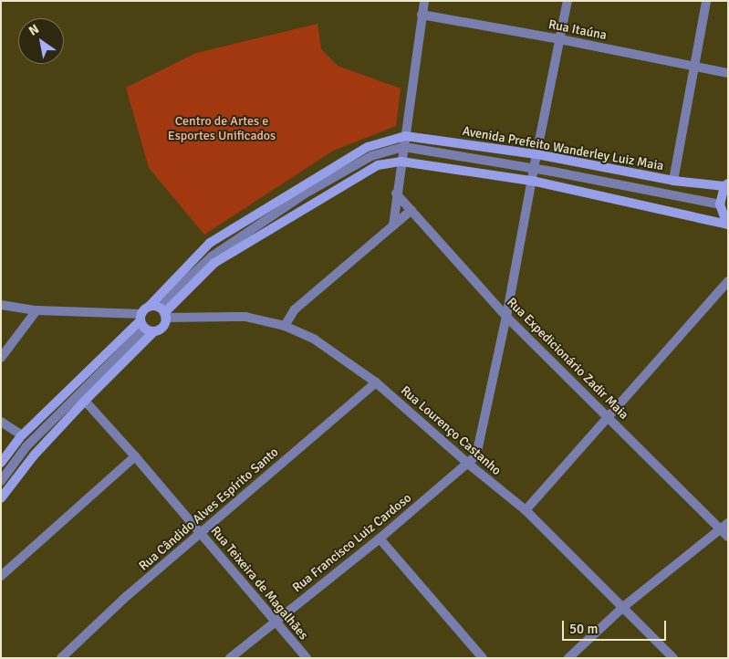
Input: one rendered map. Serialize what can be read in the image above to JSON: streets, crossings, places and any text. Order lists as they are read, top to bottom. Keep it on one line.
{"streets":{"main road":["Avenida Prefeito Wanderley Luiz Maia"],"street":["Rua Itaúna","Rua Expedicionário Zadir Maia","Rua Lourenço Castanho","Rua Cândido Alves Espírito Santo","Rua Francisco Luiz Cardoso","Rua Teixeira de Magalhães"]},"crossings":[["Rua Itaúna","Rua Francisco Luiz Cardoso"],["Avenida Prefeito Wanderley Luiz Maia","Rua Francisco Luiz Cardoso"],["Rua Expedicionário Zadir Maia","Rua Francisco Luiz Cardoso"],["Rua Lourenço Castanho","Rua Cândido Alves Espírito Santo"],["Rua Lourenço Castanho","Rua Francisco Luiz Cardoso"],["Rua Cândido Alves Espírito Santo","Rua Teixeira de Magalhães"],["Rua Francisco Luiz Cardoso","Rua Teixeira de Magalhães"]],"parks":["Centro de Artes e Esportes Unificados"],"scale_bar":"50 m","north":"top left"}
